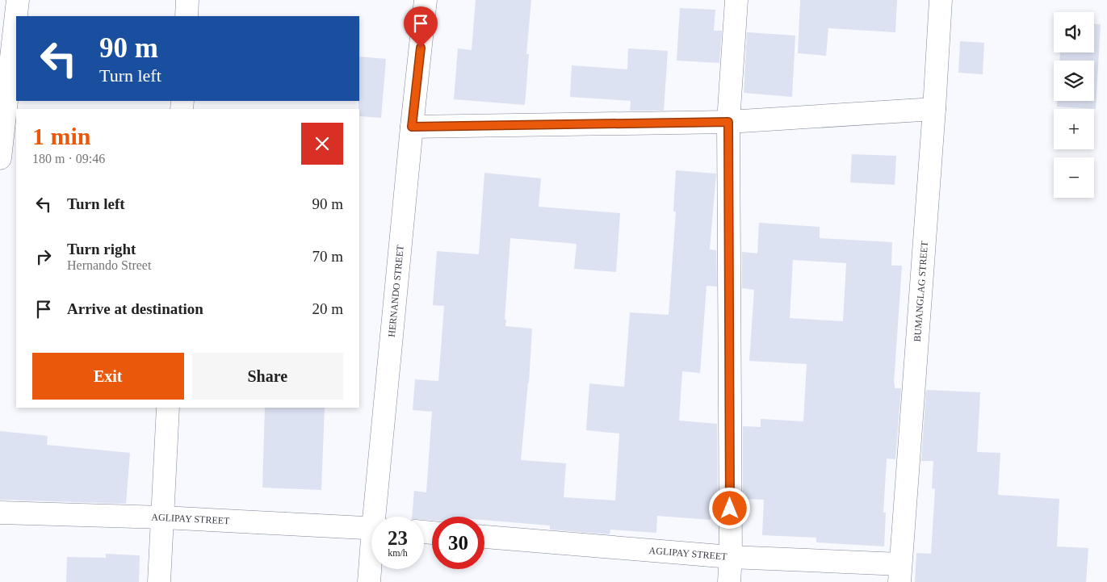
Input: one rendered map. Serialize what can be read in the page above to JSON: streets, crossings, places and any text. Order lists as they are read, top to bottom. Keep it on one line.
{"streets":{"street":["HERNANDO STREET","BUMANGLAG STREET","AGLIPAY STREET"]},"crossings":[["BUMANGLAG STREET","AGLIPAY STREET"]],"page":{"map_buttons":["+","−"],"turn":["90 m","Turn left"],"heading":["1 min","180 m · 09:46"],"list":[{"name":"Turn left","value":"90 m"},{"name":"Turn right","note":"Hernando Street","value":"70 m"},{"name":"Arrive at destination","value":"20 m"}],"buttons":["Exit","Share"],"speed":"23 km/h","limit":"30"}}
